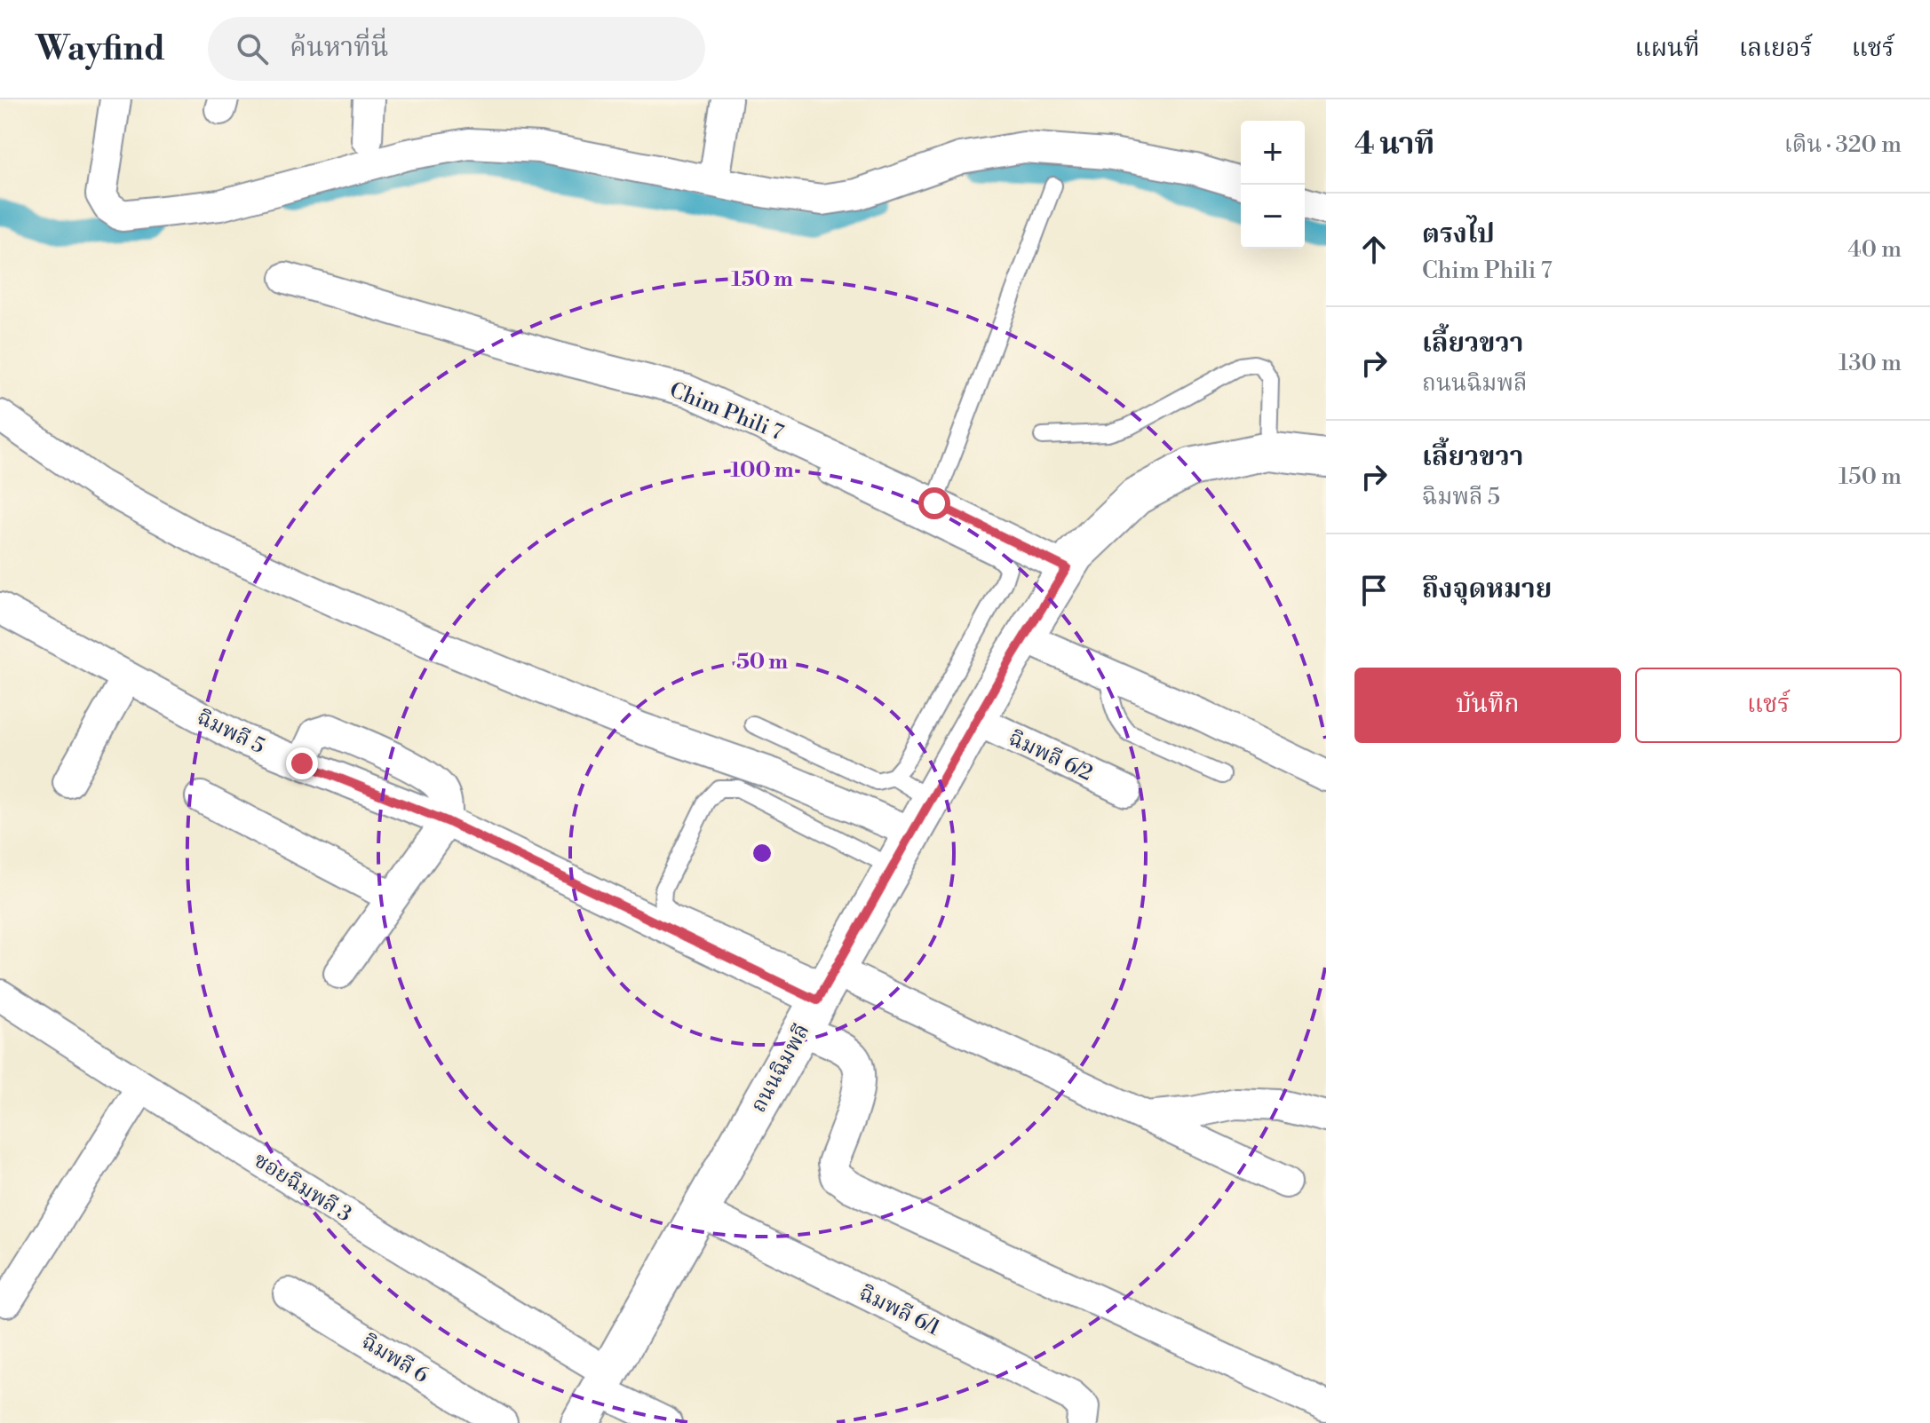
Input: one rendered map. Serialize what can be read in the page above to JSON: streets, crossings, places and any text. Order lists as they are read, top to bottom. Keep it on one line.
{"streets":{"street":["Chim Phili 7","ฉิมพลี 5","ฉิมพลี 6/2","ถนนฉิมพลี","ซอยฉิมพลี 3","ฉิมพลี 6/1","ฉิมพลี 6"]},"crossings":[["Chim Phili 7","ถนนฉิมพลี"],["ฉิมพลี 5","ถนนฉิมพลี"],["ฉิมพลี 6/2","ถนนฉิมพลี"],["ถนนฉิมพลี","ซอยฉิมพลี 3"],["ถนนฉิมพลี","ฉิมพลี 6/1"]],"page":{"header":"Wayfind","search":"ค้นหาที่นี่","nav":["แผนที่","เลเยอร์","แชร์"],"heading":["4 นาที","เดิน · 320 m"],"map_buttons":["+","−"],"list":[["ตรงไป","Chim Phili 7","40 m"],["เลี้ยวขวา","ถนนฉิมพลี","130 m"],["เลี้ยวขวา","ฉิมพลี 5","150 m"],"ถึงจุดหมาย"],"buttons":["บันทึก","แชร์"]},"rings":["150 m","100 m","50 m"]}
